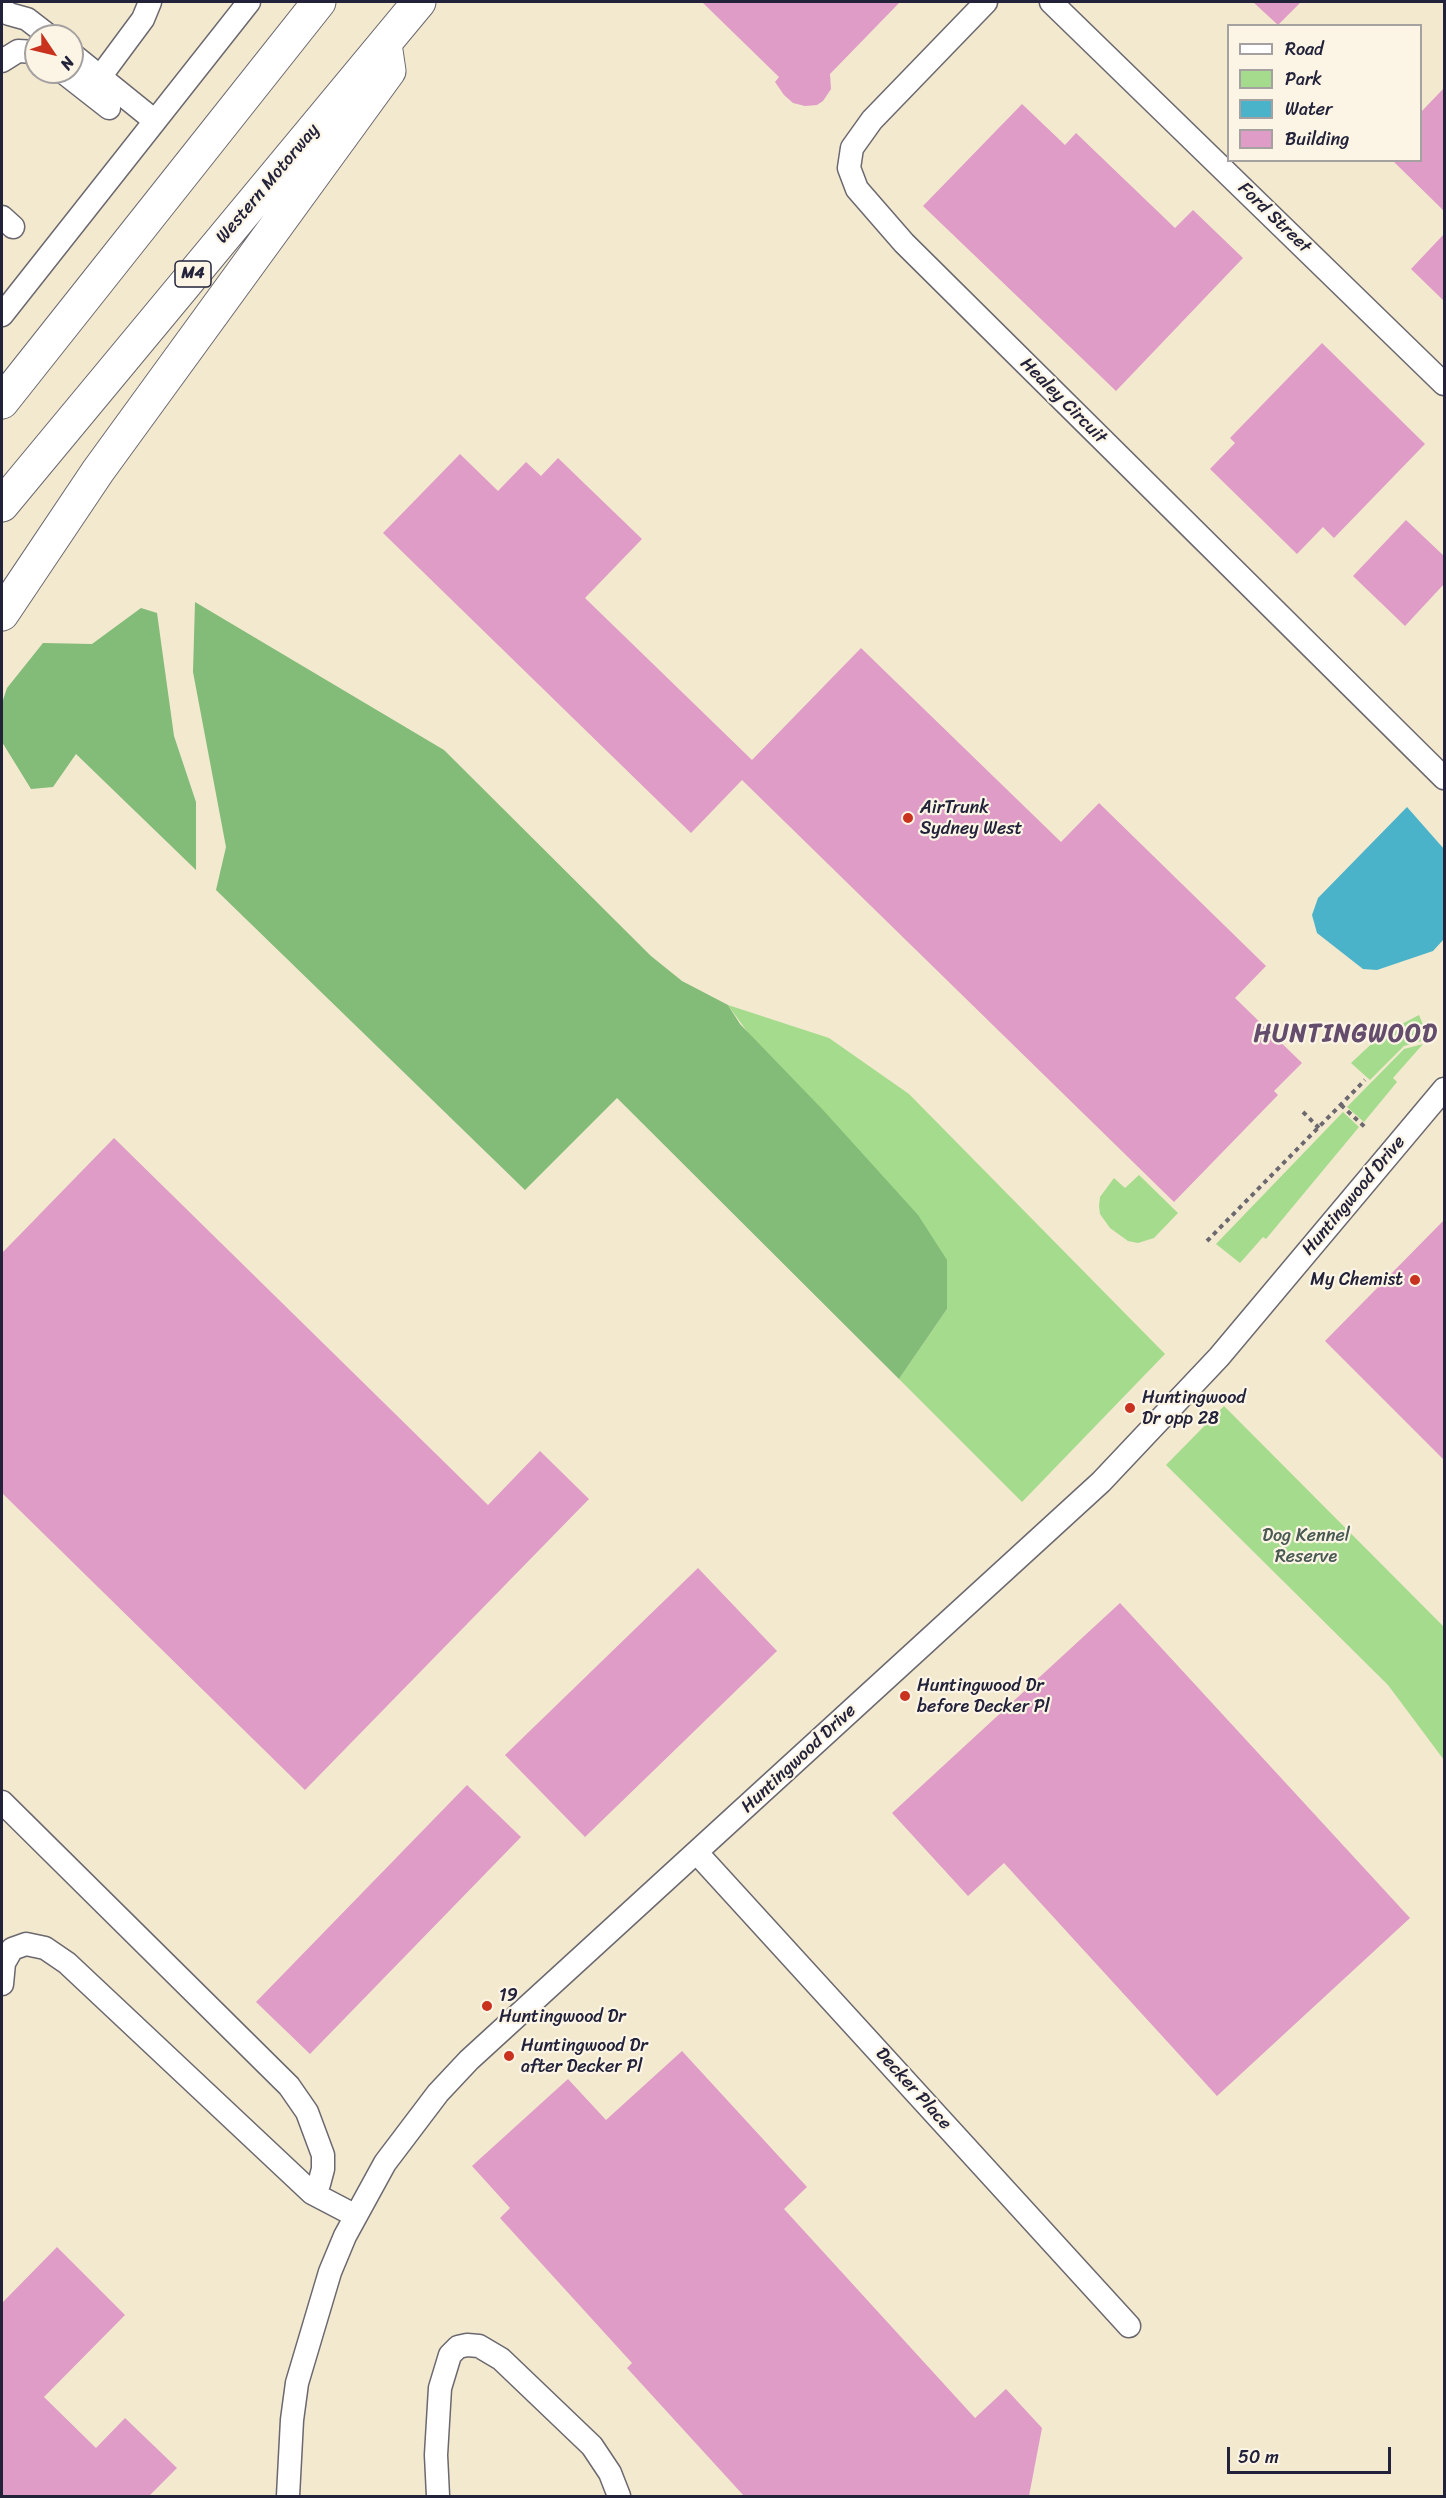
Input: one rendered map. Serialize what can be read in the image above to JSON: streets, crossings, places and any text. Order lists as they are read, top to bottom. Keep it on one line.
{"streets":{"highway":["Western Motorway","M4"],"street":["Ford Street","Healey Circuit","Huntingwood Drive","Decker Place"]},"crossings":[["Huntingwood Drive","Decker Place"]],"districts":["HUNTINGWOOD"],"parks":["Dog Kennel Reserve"],"places":["AirTrunk Sydney West","My Chemist","Huntingwood Dr opp 28","Huntingwood Dr before Decker Pl","19 Huntingwood Dr","Huntingwood Dr after Decker Pl"],"legend":["Road","Park","Water","Building"],"scale_bar":"50 m","north":"bottom right"}
